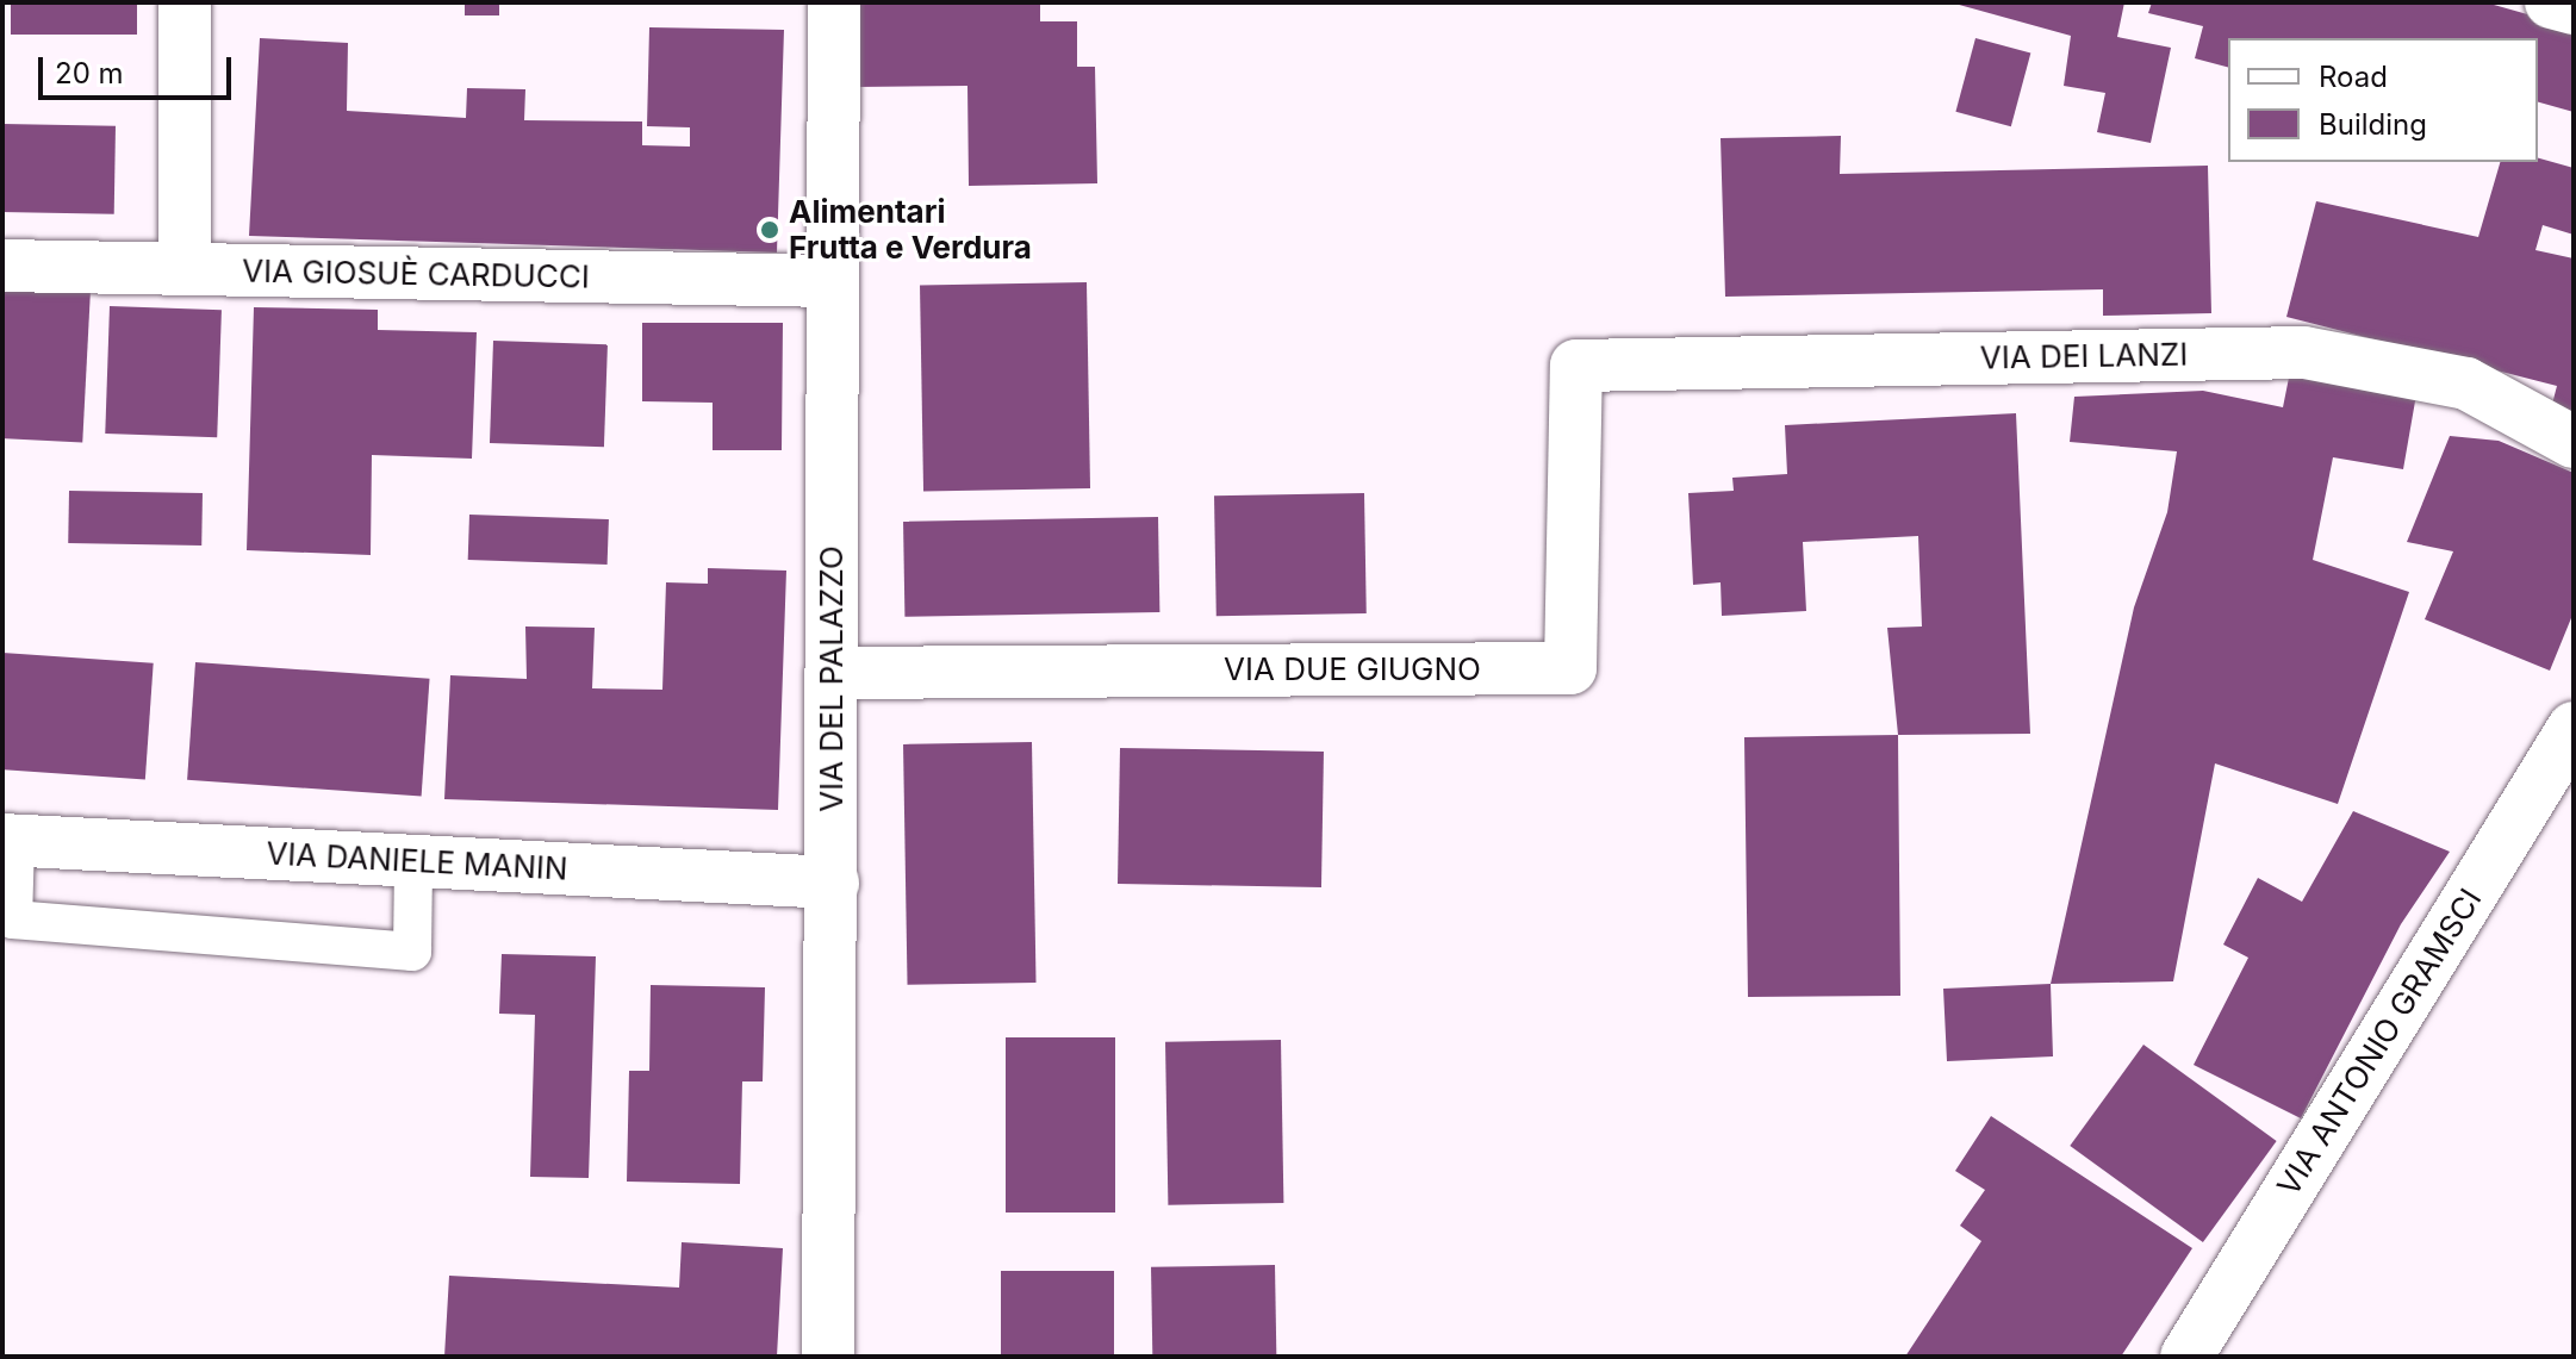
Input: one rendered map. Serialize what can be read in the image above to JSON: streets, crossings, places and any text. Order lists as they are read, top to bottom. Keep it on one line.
{"streets":{"street":["VIA GIOSUÈ CARDUCCI","VIA DEI LANZI","VIA DUE GIUGNO","VIA DEL PALAZZO","VIA DANIELE MANIN","VIA ANTONIO GRAMSCI"]},"crossings":[["VIA GIOSUÈ CARDUCCI","VIA DEL PALAZZO"],["VIA DEI LANZI","VIA DUE GIUGNO"],["VIA DUE GIUGNO","VIA DEL PALAZZO"],["VIA DEL PALAZZO","VIA DANIELE MANIN"]],"places":["Alimentari Frutta e Verdura"],"legend":["Road","Building"],"scale_bar":"20 m"}
